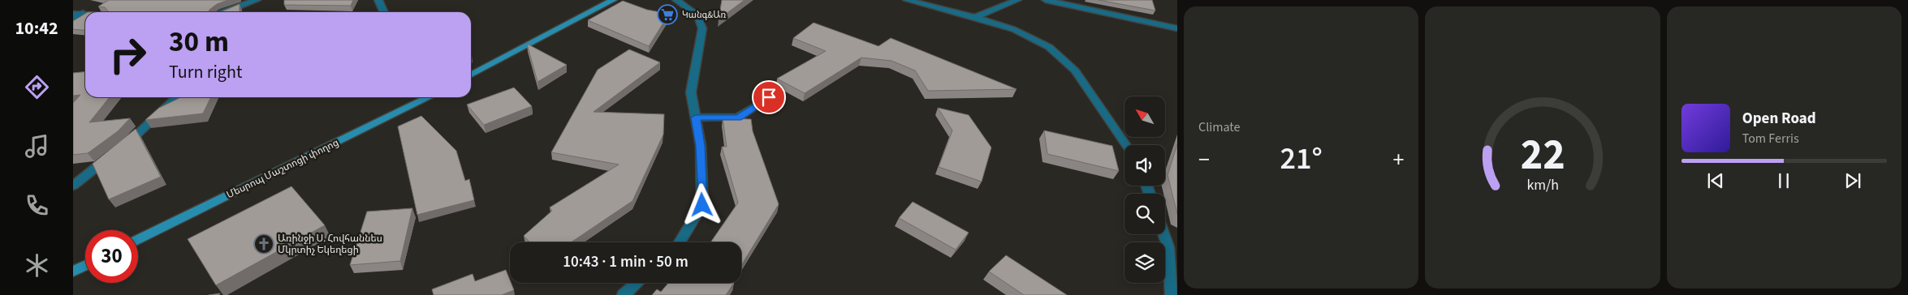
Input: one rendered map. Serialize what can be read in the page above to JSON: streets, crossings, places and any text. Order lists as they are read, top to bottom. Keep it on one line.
{"streets":{"street":["Մեսրոպ Մաշտոցի փողոց"]},"places":{"supermarket":["Կանգ&Առ"],"church":["Առինջի Ս. Հովհաննես Մկրտիչ Եկեղեցի"]},"north":"top left","page":{"tabs":"10:42","tile":"Climate","turn":["30 m","Turn right"],"song":["Open Road","Tom Ferris"],"heat":["−","21°","+"],"limit":"30","trip":"10:43 · 1 min · 50 m","gauge":["22","km/h"]}}
